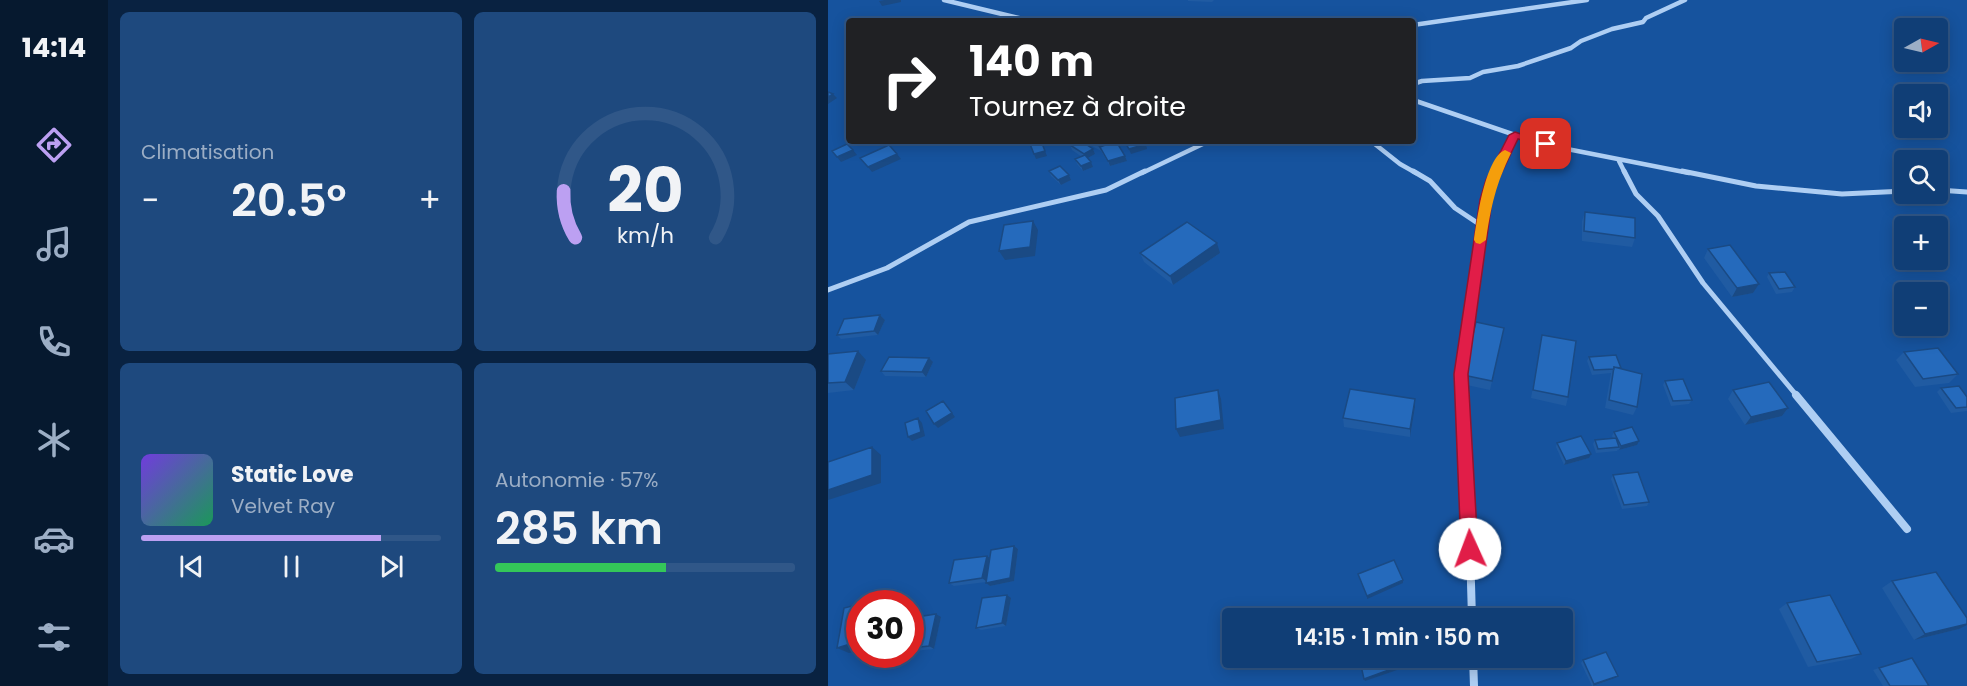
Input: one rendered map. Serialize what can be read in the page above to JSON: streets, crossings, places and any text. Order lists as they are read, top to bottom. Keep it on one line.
{"north":"right","page":{"tabs":"14:14","tile":["Climatisation",["Autonomie · 57%","285 km"]],"map_buttons":["+","−"],"turn":["140 m","Tournez à droite"],"heat":["−","20.5°","+"],"song":["Static Love","Velvet Ray"],"limit":"30","trip":"14:15 · 1 min · 150 m","gauge":["20","km/h"]}}
